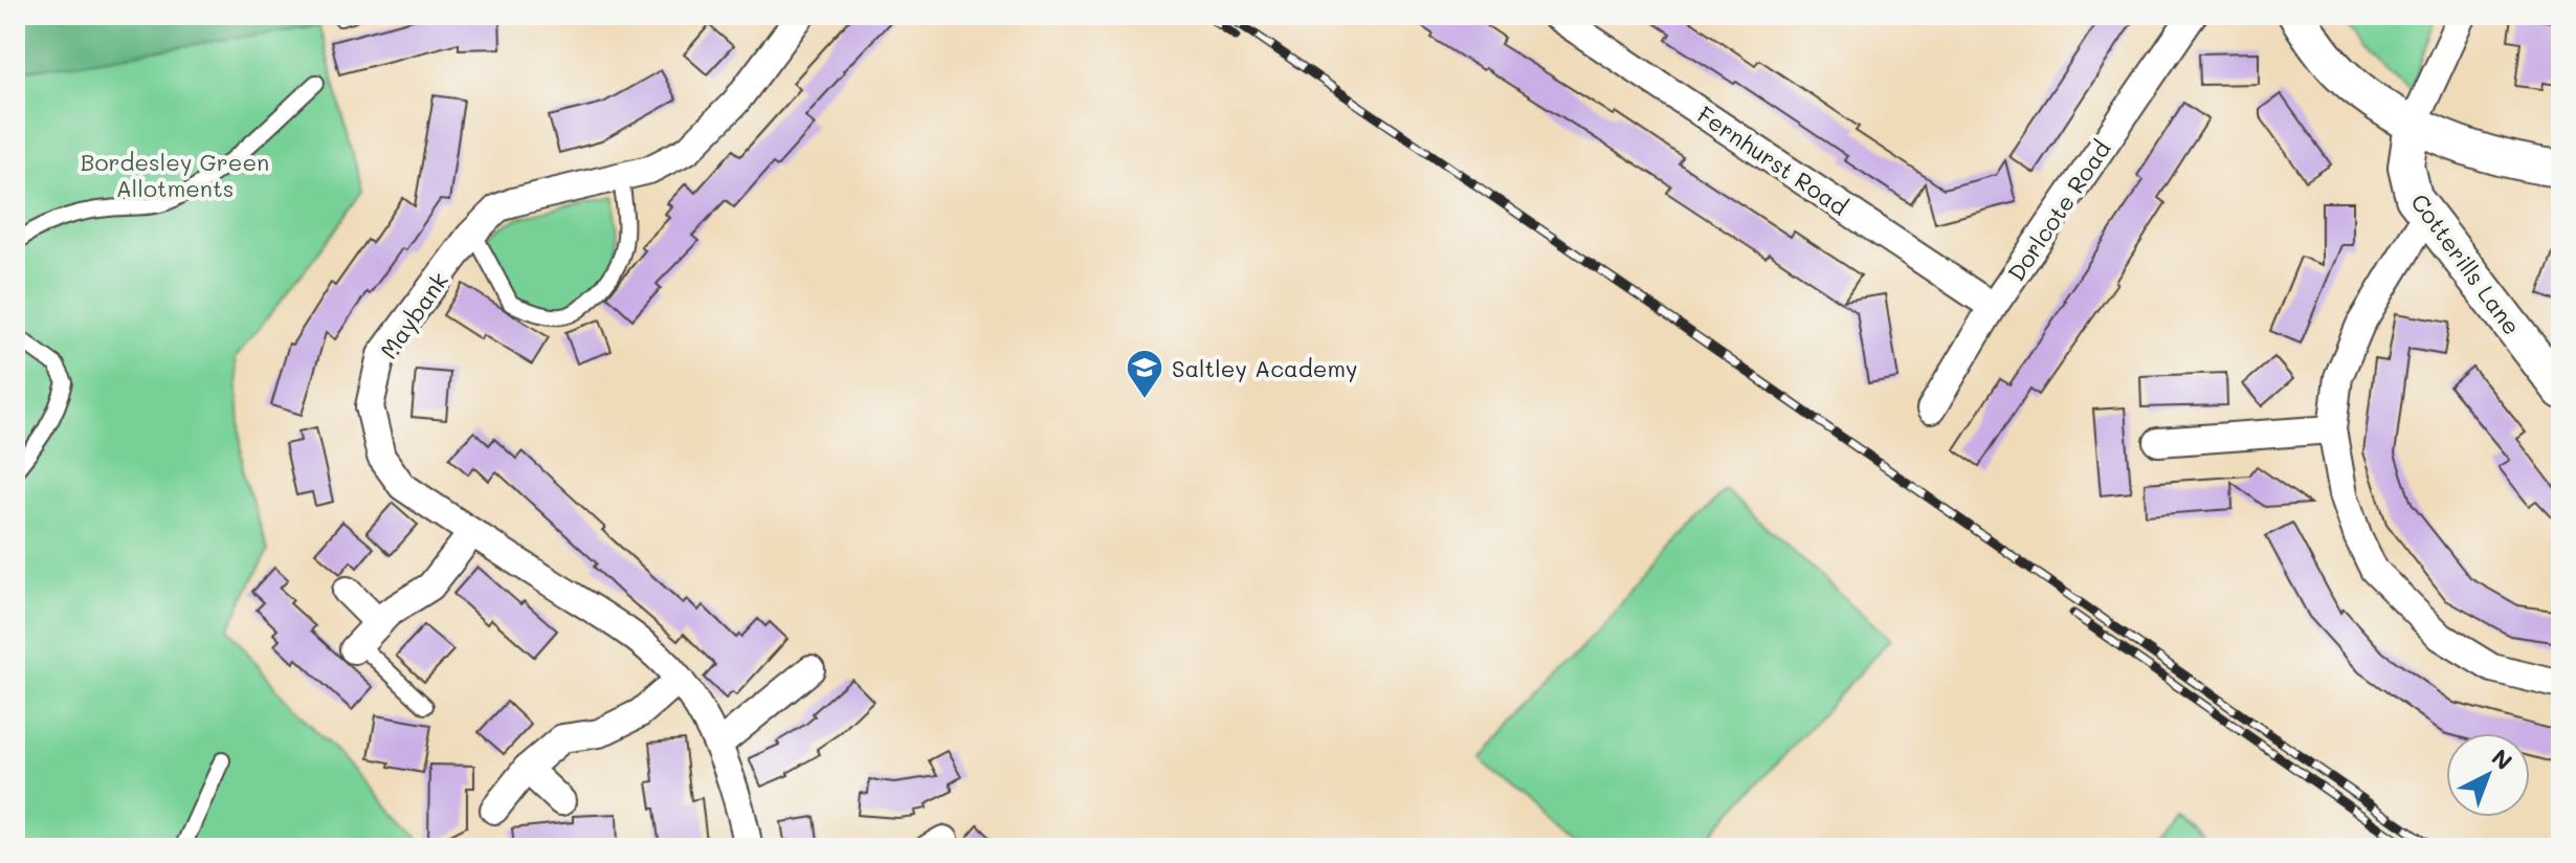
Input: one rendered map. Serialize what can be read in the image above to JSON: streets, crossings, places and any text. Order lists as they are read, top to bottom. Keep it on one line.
{"streets":{"street":["Fernhurst Road","Dorlcote Road","Cotterills Lane","Maybank"]},"crossings":[["Fernhurst Road","Dorlcote Road"]],"parks":["Bordesley Green Allotments"],"places":{"school or university":["Saltley Academy"]},"north":"top right"}
